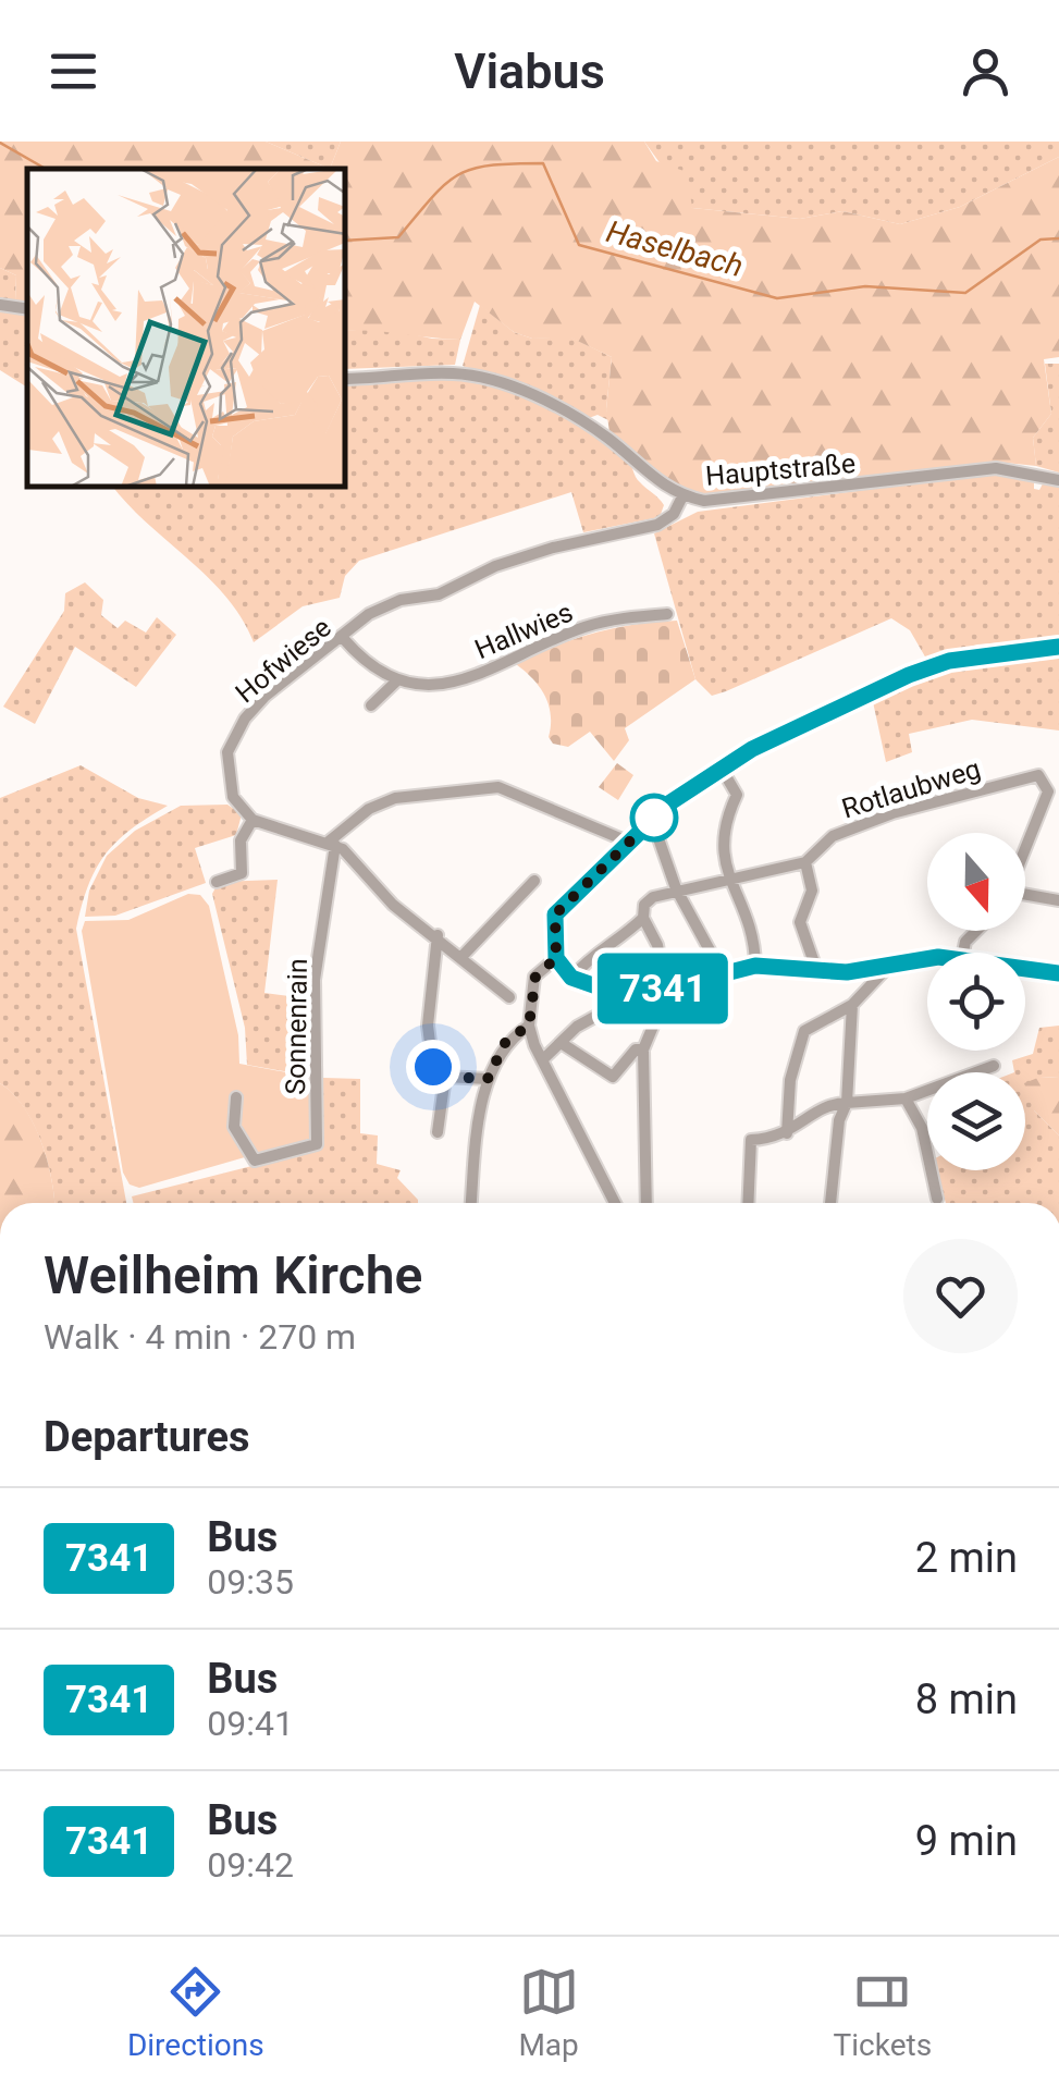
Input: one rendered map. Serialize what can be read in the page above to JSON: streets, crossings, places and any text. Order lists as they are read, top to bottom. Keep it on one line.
{"streets":{"street":["Hauptstraße","Hallwies","Hofwiese","Rotlaubweg","Sonnenrain"]},"crossings":[["Hauptstraße","Hofwiese"]],"water":["Haselbach"],"lines":["bus line 7341"],"north":"bottom","page":{"header":"Viabus","on_map":"7341","heading":[["Weilheim Kirche","Walk · 4 min · 270 m"],"Departures"],"list":[{"mark":"7341","name":"Bus","note":"09:35","value":"2 min"},{"mark":"7341","name":"Bus","note":"09:41","value":"8 min"},{"mark":"7341","name":"Bus","note":"09:42","value":"9 min"}],"tabs":["Directions","Map","Tickets"]}}
